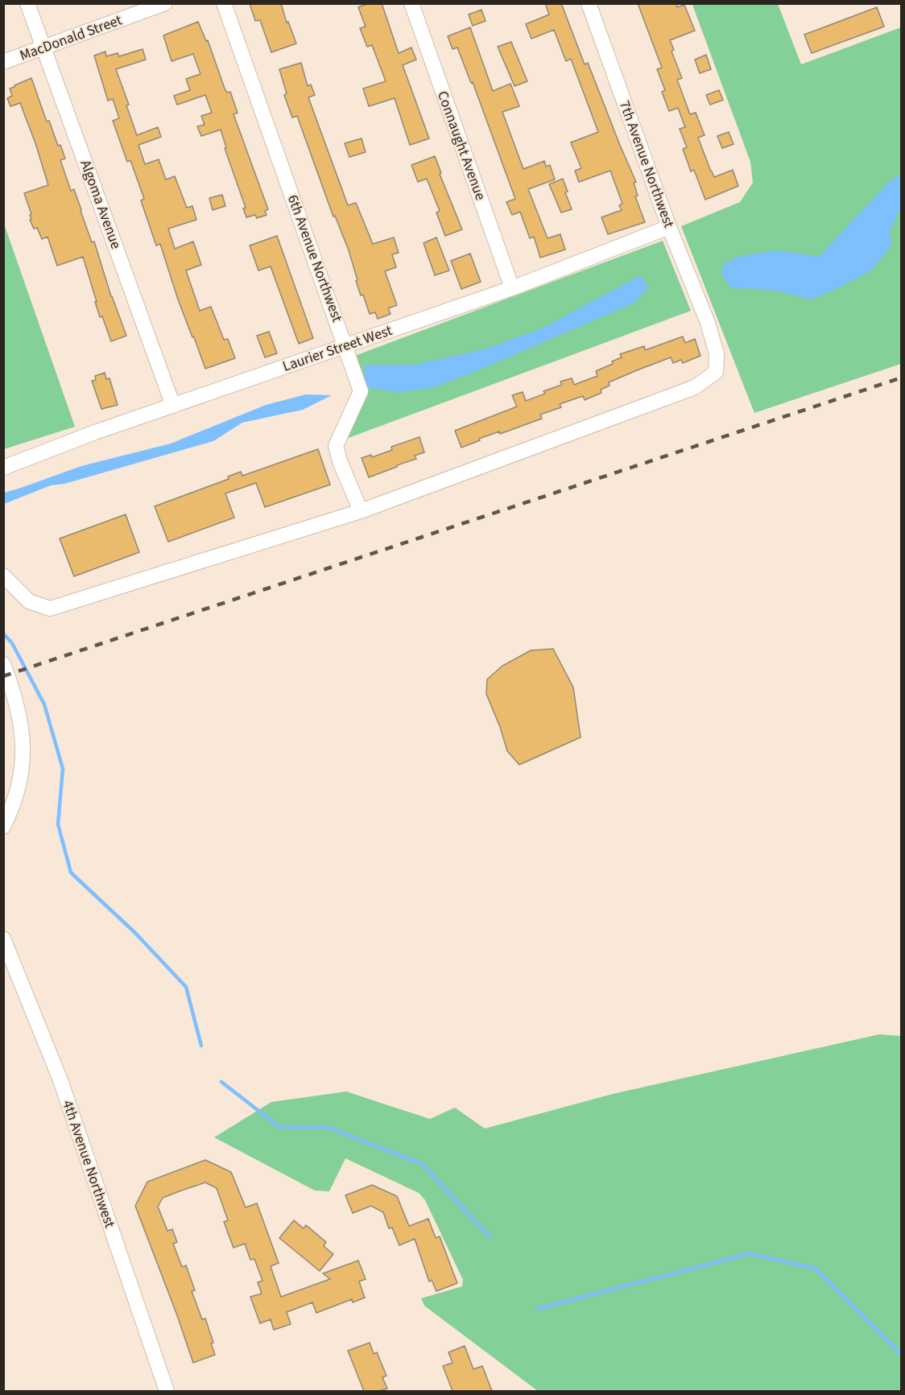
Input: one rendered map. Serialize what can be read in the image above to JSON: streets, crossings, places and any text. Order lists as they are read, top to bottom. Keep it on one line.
{"streets":{"street":["MacDonald Street","Connaught Avenue","7th Avenue Northwest","Algoma Avenue","6th Avenue Northwest","Laurier Street West","4th Avenue Northwest"]},"crossings":[["MacDonald Street","Algoma Avenue"],["Connaught Avenue","Laurier Street West"],["7th Avenue Northwest","6th Avenue Northwest"],["7th Avenue Northwest","Laurier Street West"],["Algoma Avenue","Laurier Street West"],["6th Avenue Northwest","Laurier Street West"]]}
